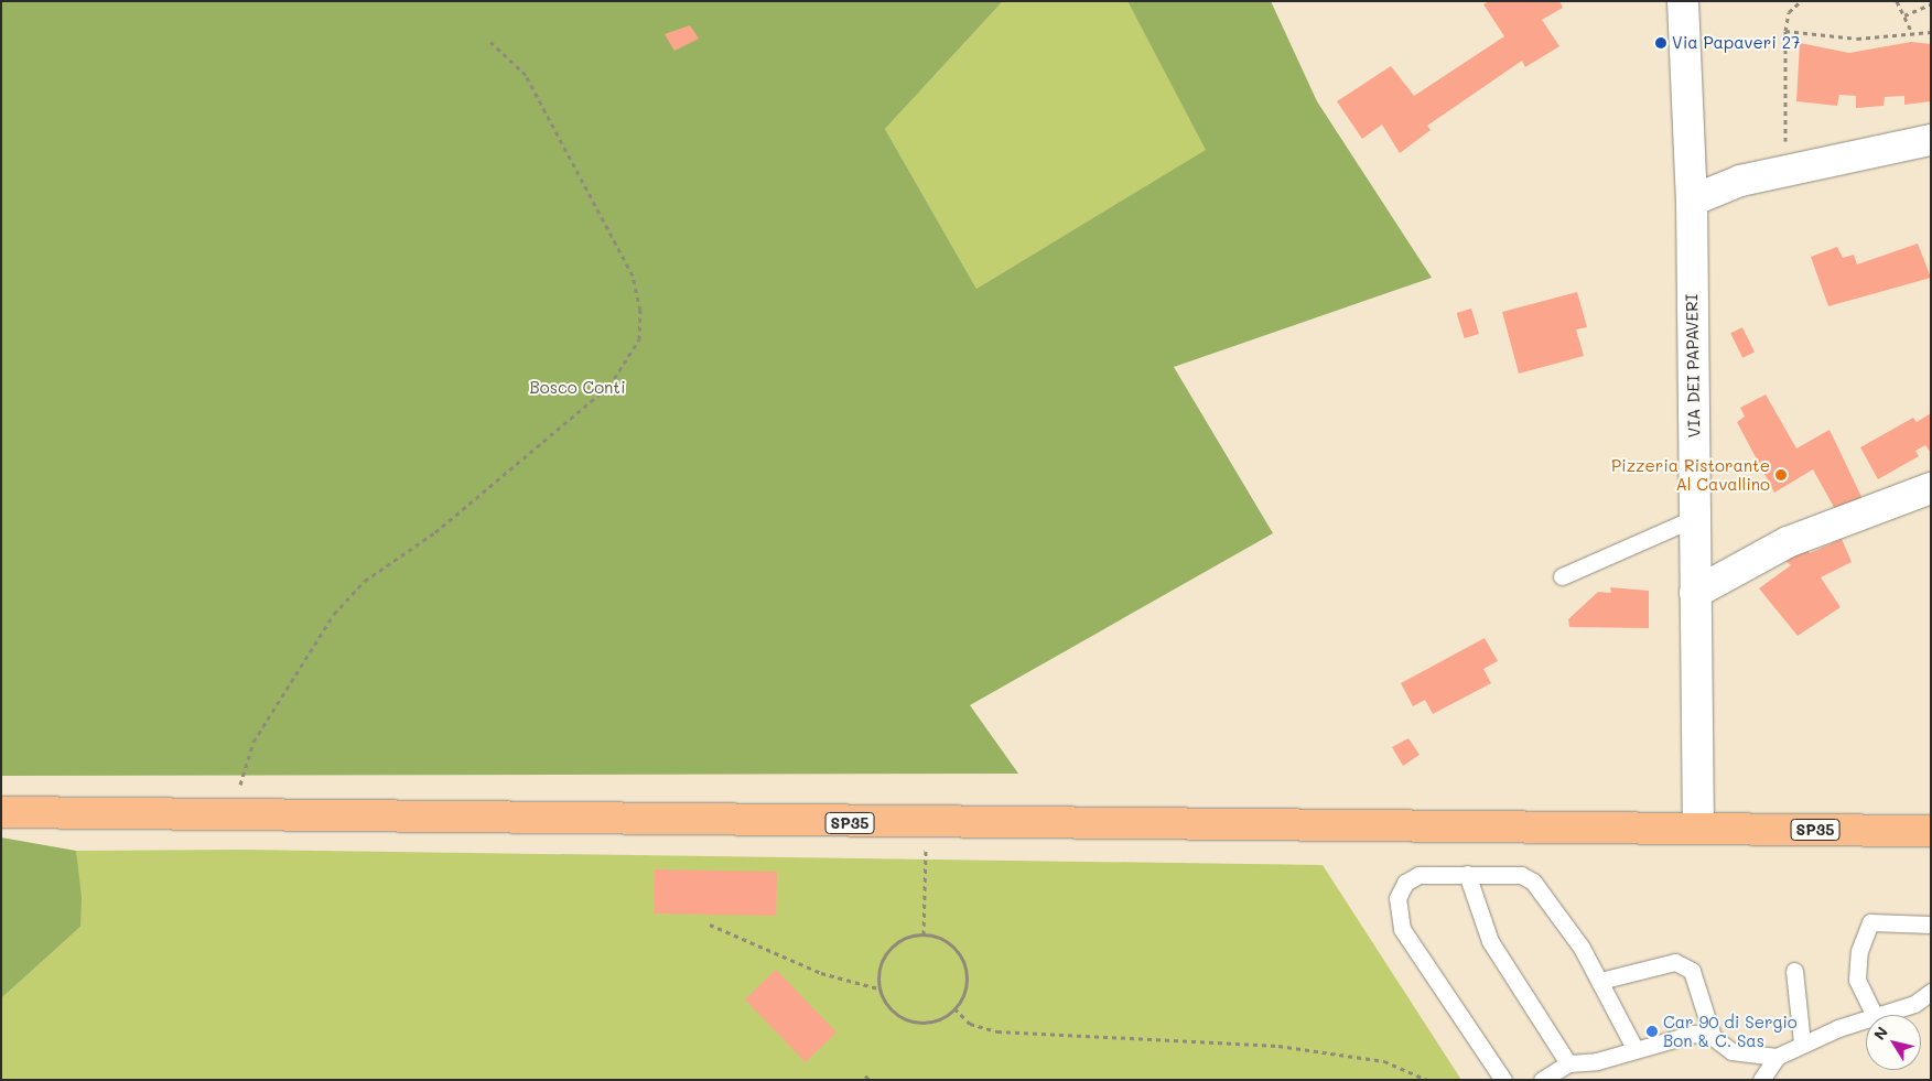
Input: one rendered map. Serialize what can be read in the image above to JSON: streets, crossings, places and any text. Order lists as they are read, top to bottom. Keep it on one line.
{"streets":{"main road":["SP35"],"street":["VIA DEI PAPAVERI"]},"crossings":[["VIA DEI PAPAVERI","SP35"]],"parks":["Bosco Conti"],"places":["Via Papaveri 27","Pizzeria Ristorante Al Cavallino","Car 90 di Sergio Bon & C. Sas"],"north":"top left"}
